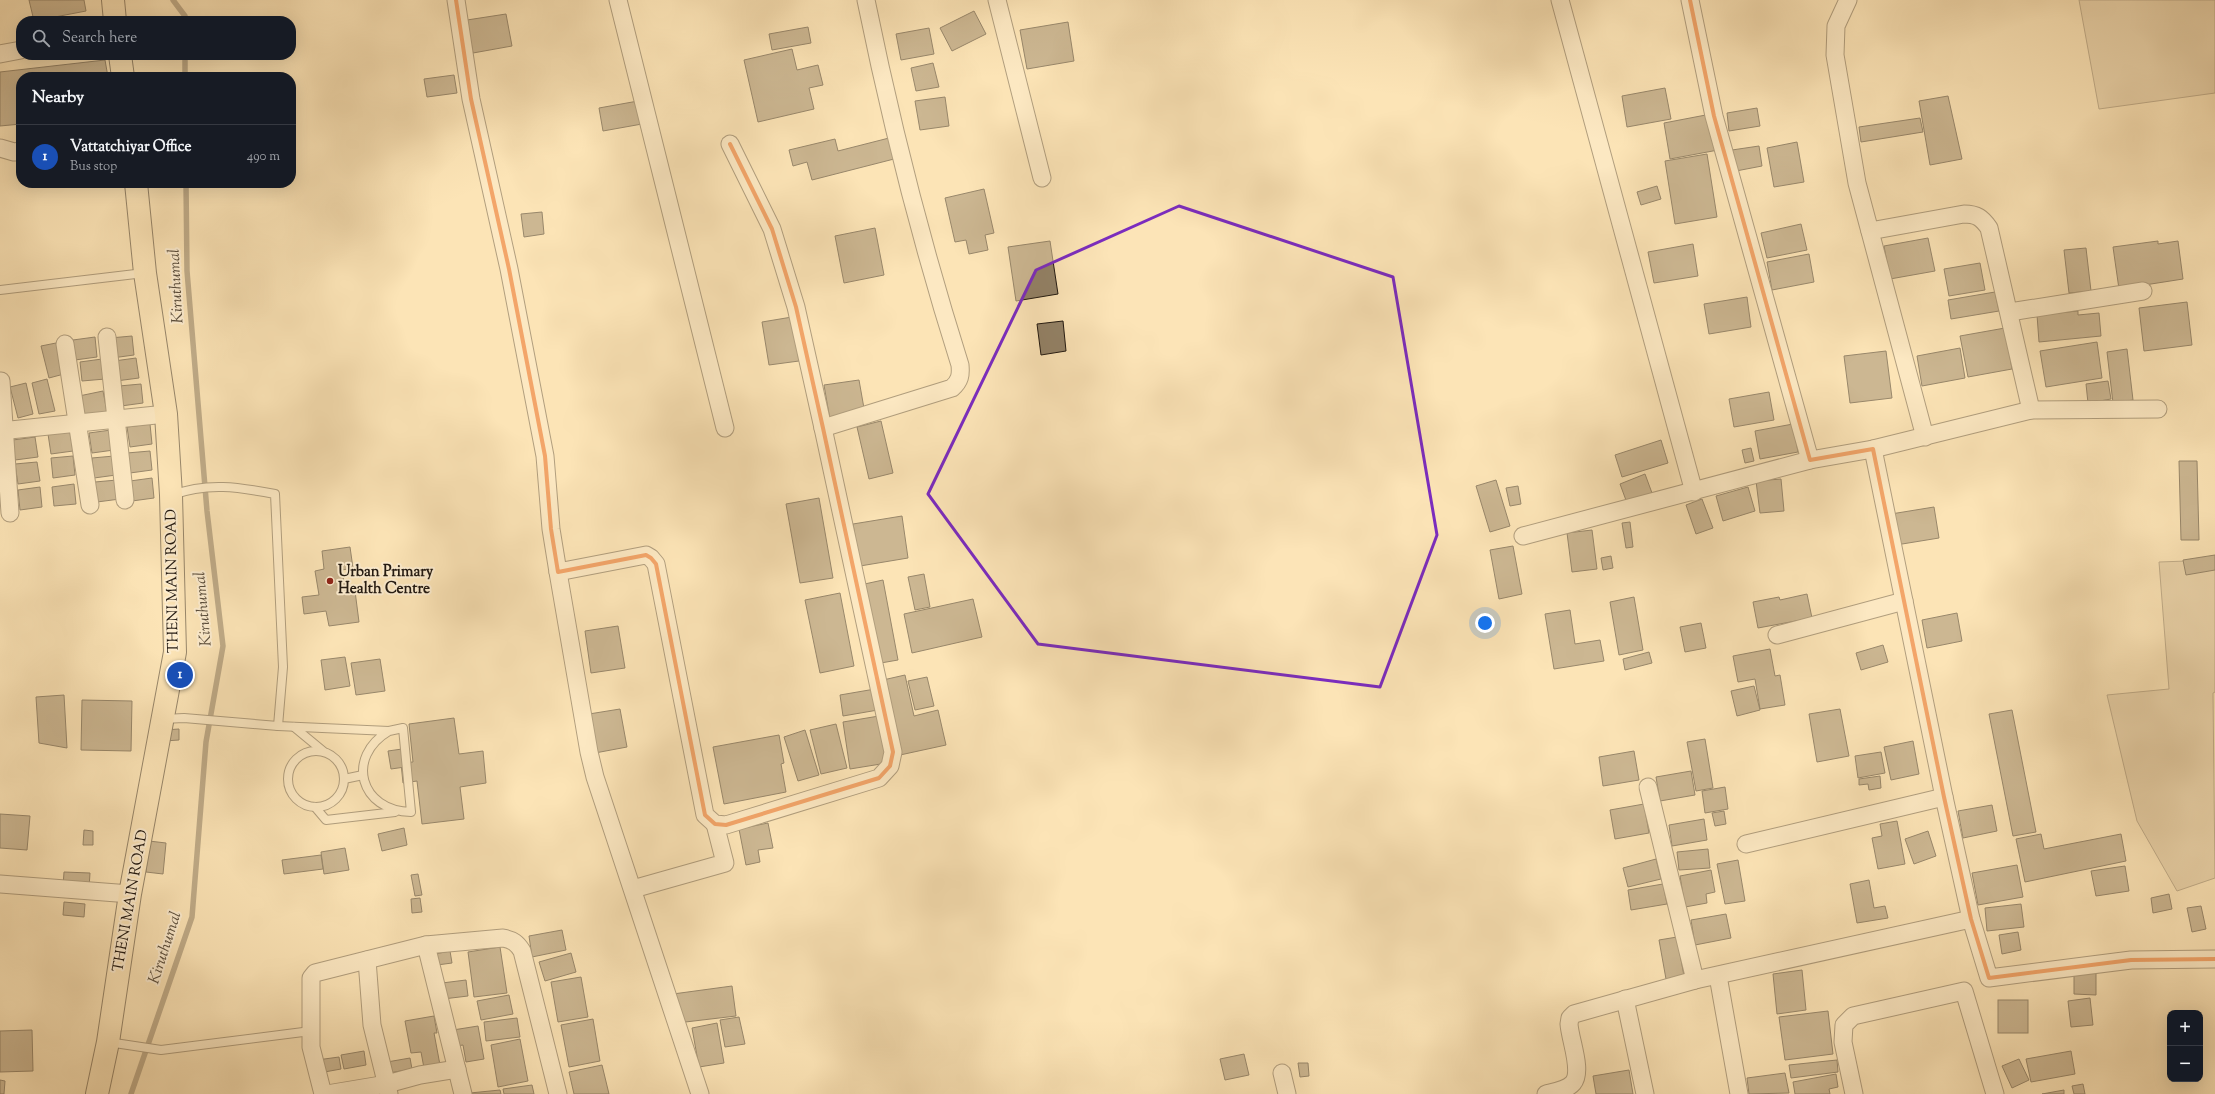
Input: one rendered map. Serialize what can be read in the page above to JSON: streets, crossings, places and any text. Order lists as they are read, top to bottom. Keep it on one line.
{"streets":{"main road":["THENI MAIN ROAD"]},"water":["Kiruthumal"],"places":["Urban Primary Health Centre"],"page":{"search":"Search here","heading":"Nearby","list":[{"mark":"1","name":"Vattatchiyar Office","note":"Bus stop","value":"490 m"}],"pins":"1","map_buttons":["+","−"]}}
